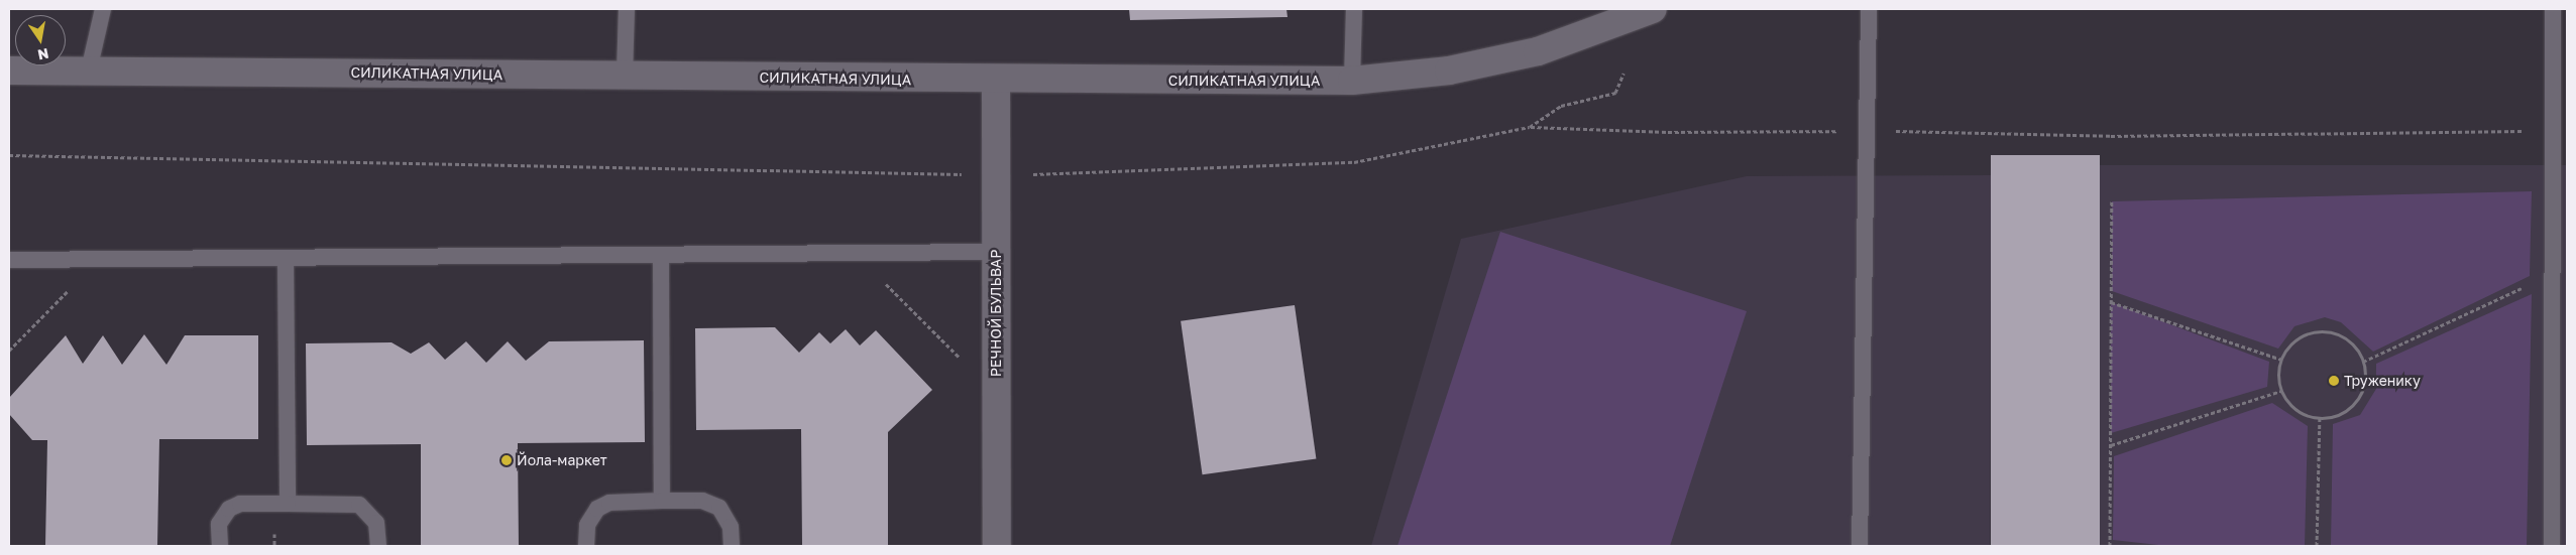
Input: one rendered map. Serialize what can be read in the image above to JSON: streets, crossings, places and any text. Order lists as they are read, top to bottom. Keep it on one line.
{"streets":{"street":["СИЛИКАТНАЯ УЛИЦА","РЕЧНОЙ БУЛЬВАР"]},"crossings":[["СИЛИКАТНАЯ УЛИЦА","РЕЧНОЙ БУЛЬВАР"]],"places":["Труженику","Йола-маркет"],"north":"bottom"}
